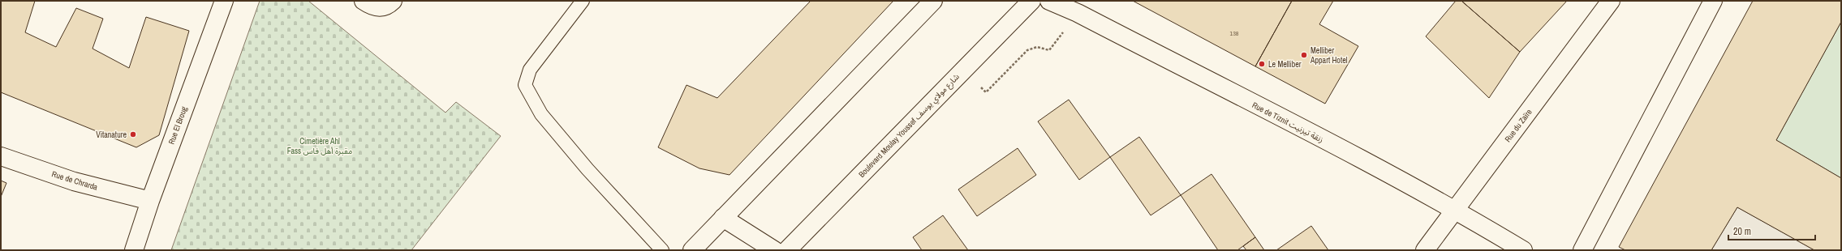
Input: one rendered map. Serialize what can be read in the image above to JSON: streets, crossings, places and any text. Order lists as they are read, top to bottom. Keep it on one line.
{"streets":{"street":["Rue de Tiznit زنقة تيزنيت","Rue El Broug","Boulevard Moulay Youssef شارع مولاي يوسف","Rue du Zaïre","Rue de Chrarda"]},"crossings":[["Rue de Tiznit زنقة تيزنيت","Rue du Zaïre"],["Rue El Broug","Rue de Chrarda"]],"parks":["Cimetière Ahl Fass مقبرة أهل فاس"],"places":["Melliber Appart Hotel","Le Melliber","Vitanature"],"house_numbers":["138"],"scale_bar":"20 m"}
